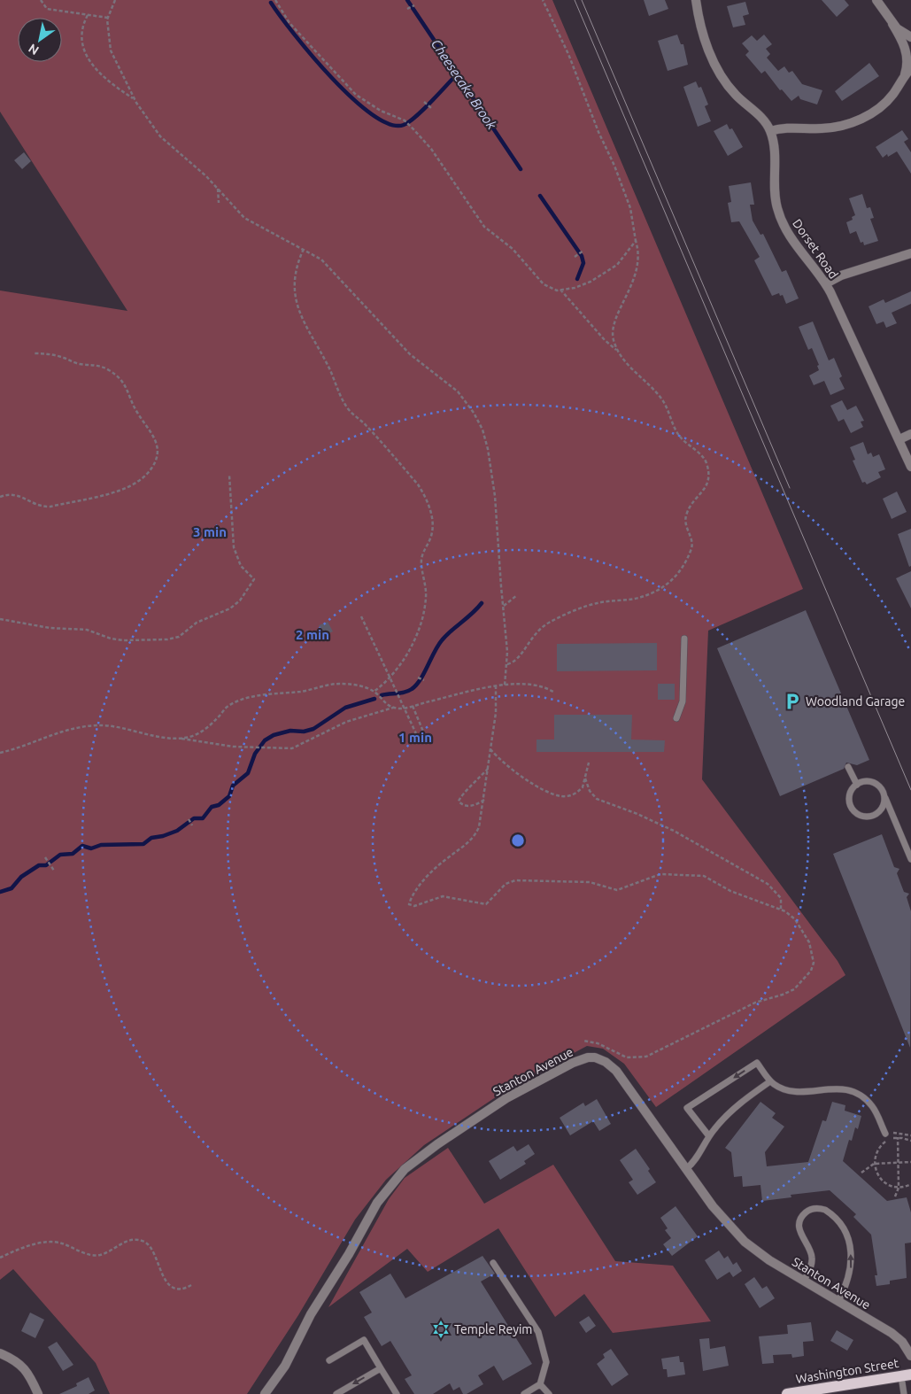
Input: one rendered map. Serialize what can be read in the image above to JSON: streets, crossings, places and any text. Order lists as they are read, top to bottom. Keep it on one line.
{"streets":{"main road":["Washington Street"],"street":["Dorset Road","Stanton Avenue"]},"water":["Cheesecake Brook"],"places":{"parking":["Woodland Garage"],"synagogue":["Temple Reyim"]},"north":"bottom left","rings":["3 min","2 min","1 min"]}
